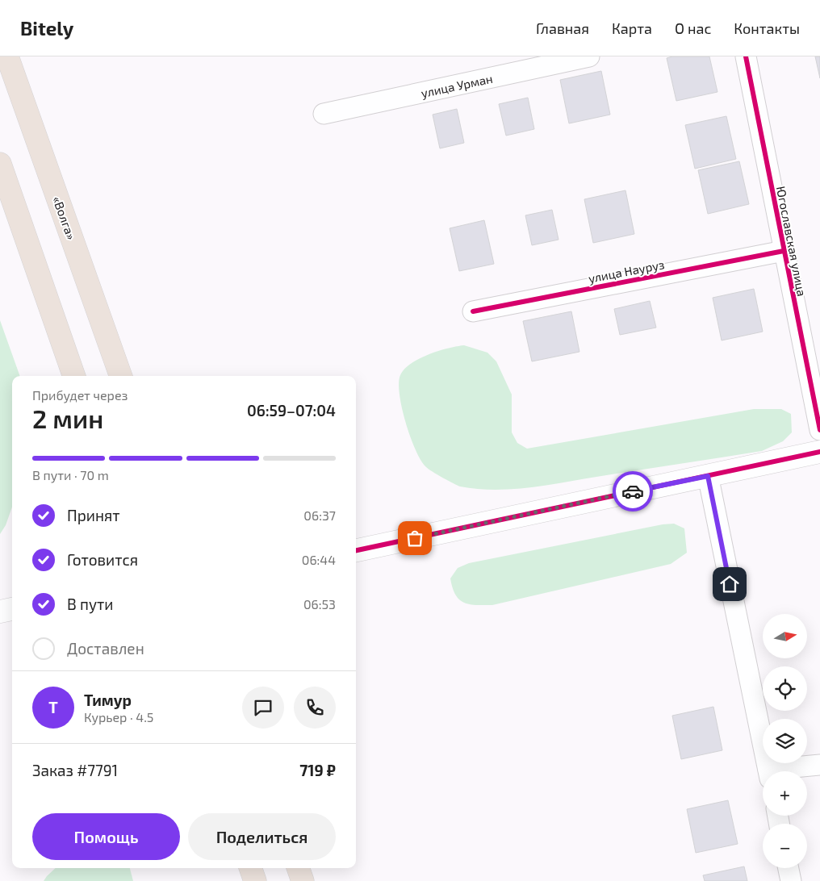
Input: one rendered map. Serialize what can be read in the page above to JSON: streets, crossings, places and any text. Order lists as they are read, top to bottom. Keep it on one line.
{"streets":{"highway":["«Волга»"],"street":["улица Урман","Югославская улица","улица Науруз"]},"crossings":[["Югославская улица","улица Науруз"]],"north":"right","page":{"header":"Bitely","nav":["Главная","Карта","О нас","Контакты"],"heading":["2 мин","Прибудет через","06:59–07:04"],"panel":["Тимур","Курьер · 4.5","Заказ #7791","719 ₽"],"bar":"В пути · 70 m","list":[["Принят","06:37"],["Готовится","06:44"],["В пути","06:53"],"Доставлен"],"map_buttons":["+","−"],"round":"Т","buttons":["Помощь","Поделиться"]}}
